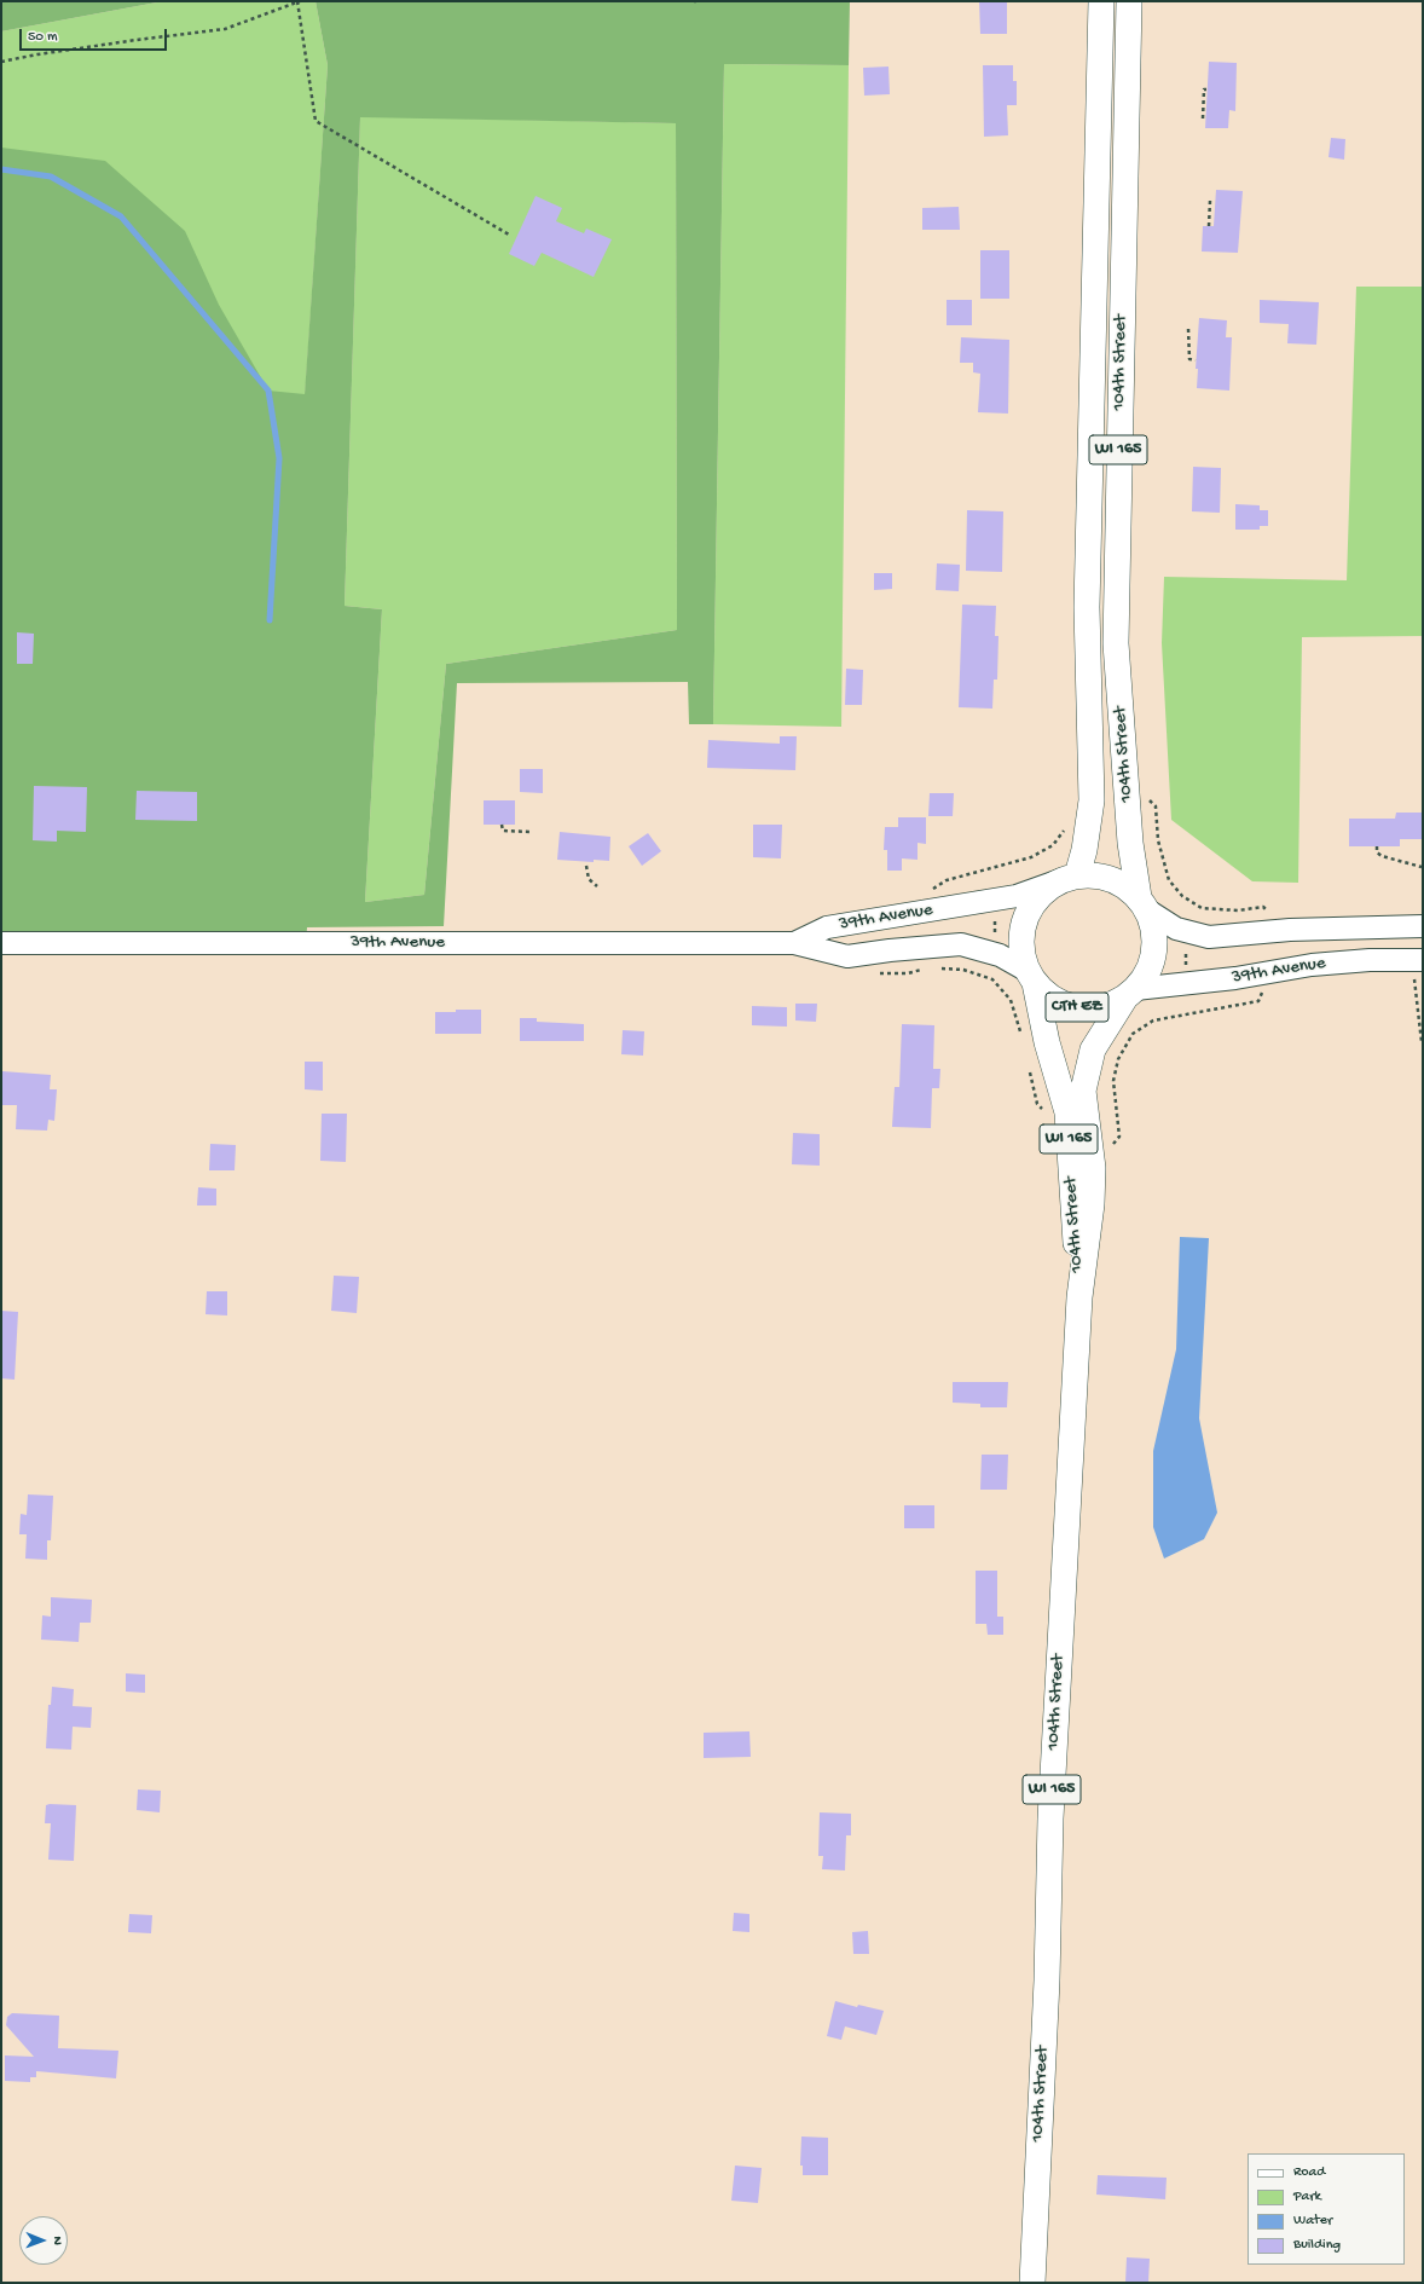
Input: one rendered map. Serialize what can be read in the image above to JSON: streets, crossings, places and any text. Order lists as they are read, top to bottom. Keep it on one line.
{"streets":{"main road":["104th Street","WI 165","39th Avenue","CTH EZ"]},"crossings":[["104th Street","WI 165"],["104th Street","39th Avenue"],["104th Street","CTH EZ"],["WI 165","39th Avenue"],["WI 165","CTH EZ"],["39th Avenue","CTH EZ"]],"legend":["Road","Park","Water","Building"],"scale_bar":"50 m","north":"right"}
